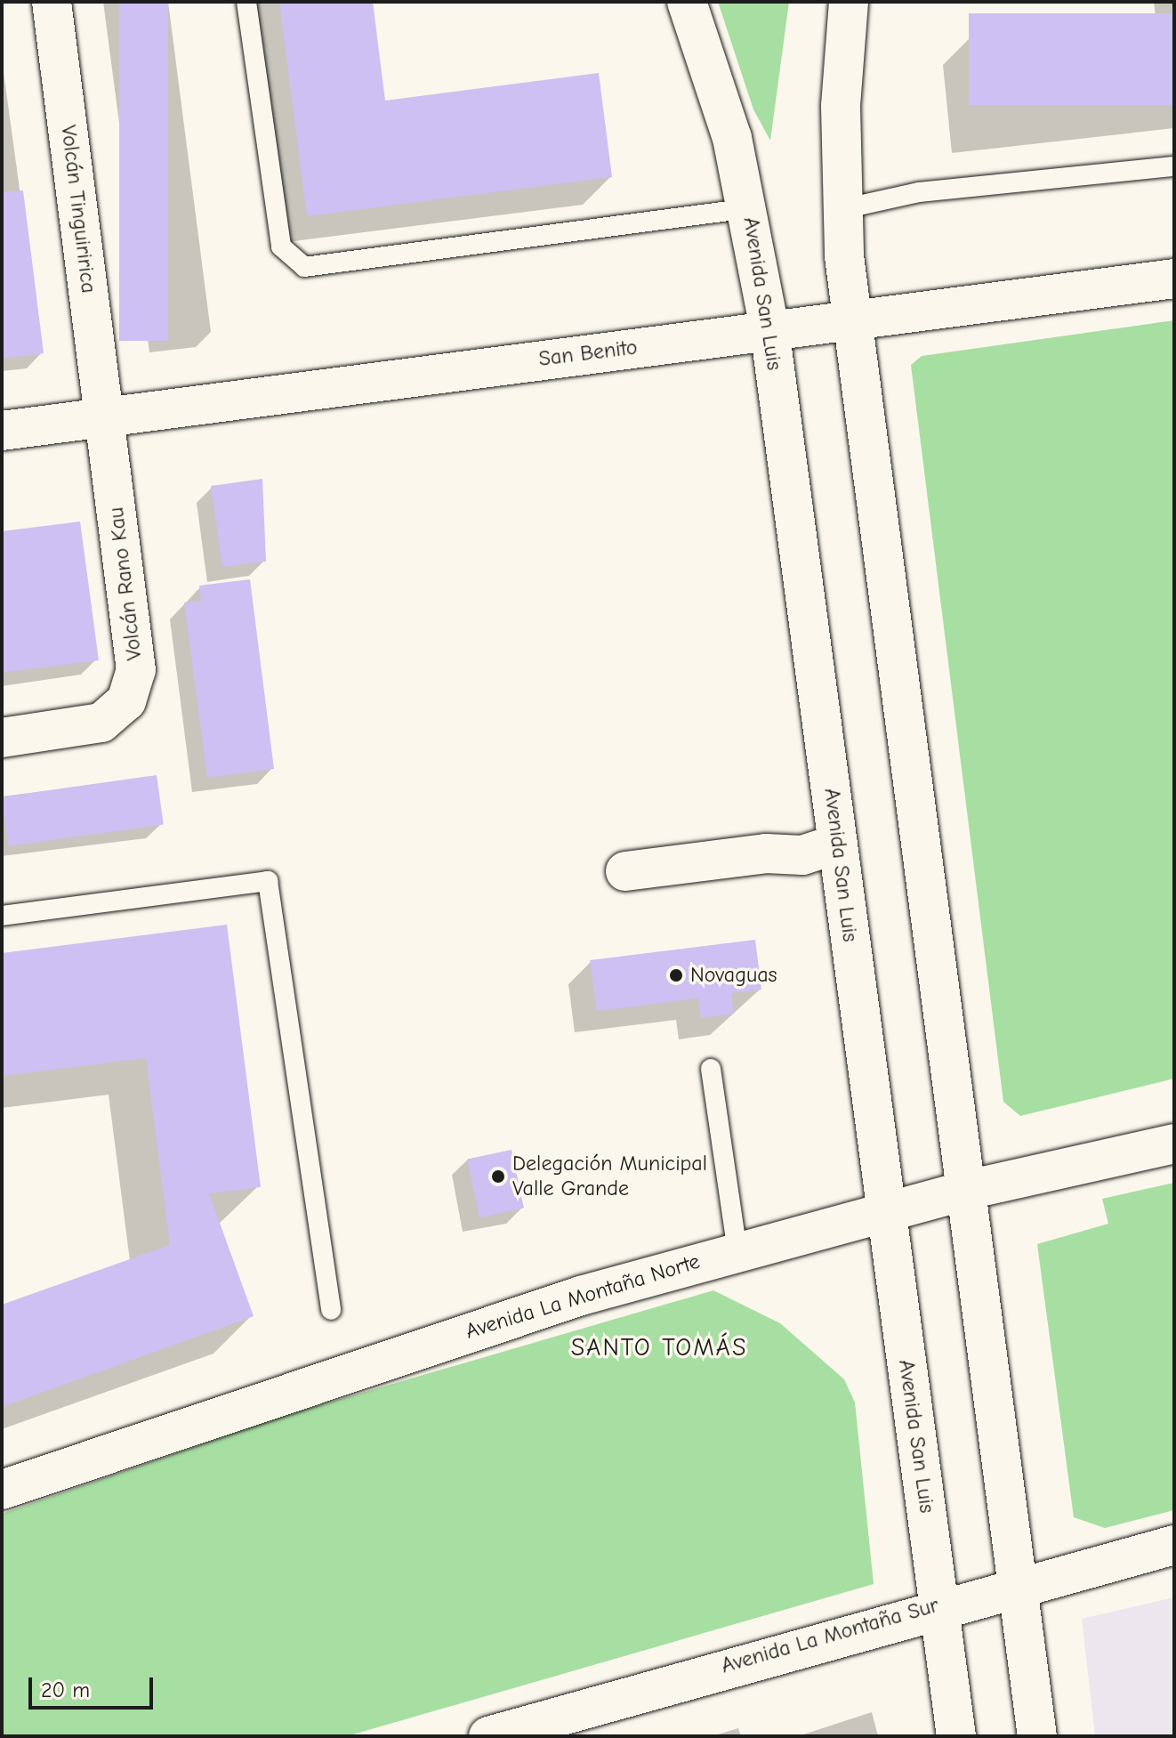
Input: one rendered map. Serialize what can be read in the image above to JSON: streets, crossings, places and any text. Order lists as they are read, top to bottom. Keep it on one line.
{"streets":{"street":["Volcán Tinguiririca","Avenida San Luis","San Benito","Volcán Rano Kau","Avenida La Montaña Norte","Avenida La Montaña Sur"]},"crossings":[["Volcán Tinguiririca","San Benito"],["Volcán Tinguiririca","Volcán Rano Kau"],["Avenida San Luis","San Benito"],["Avenida San Luis","Avenida La Montaña Norte"],["Avenida San Luis","Avenida La Montaña Sur"],["San Benito","Volcán Rano Kau"]],"districts":["SANTO TOMÁS"],"places":["Novaguas","Delegación Municipal Valle Grande"],"scale_bar":"20 m"}
